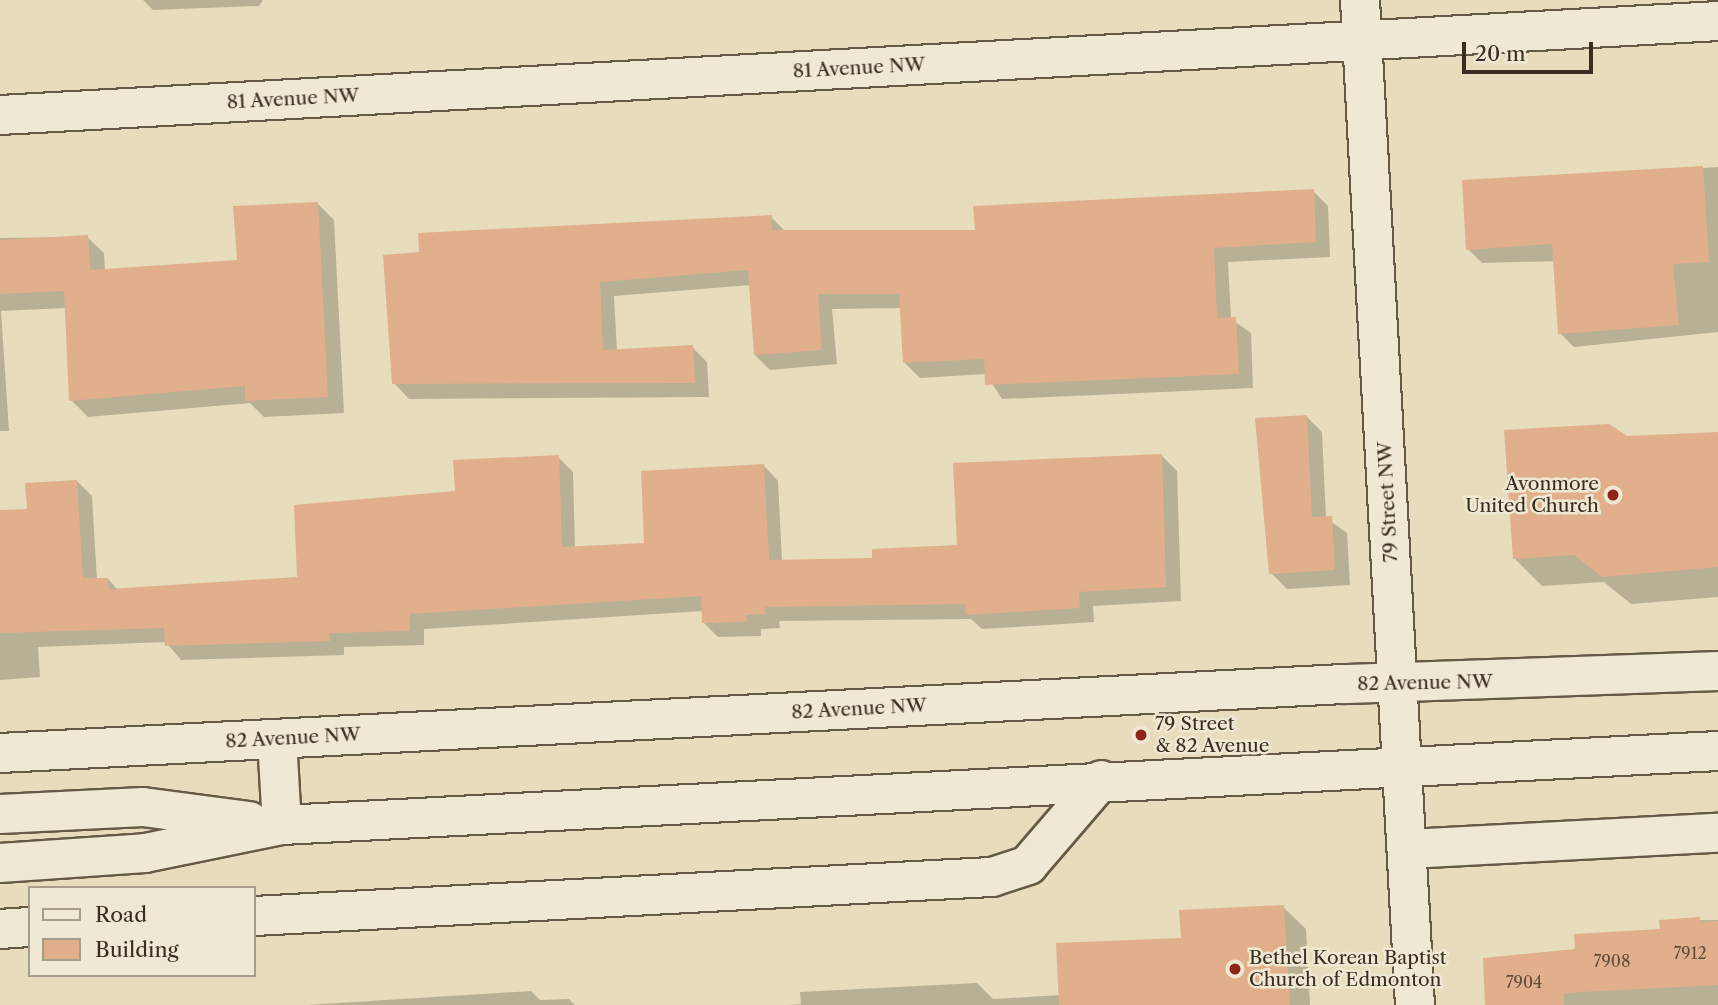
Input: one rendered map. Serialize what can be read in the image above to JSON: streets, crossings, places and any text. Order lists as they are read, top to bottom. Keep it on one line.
{"streets":{"street":["81 Avenue NW","79 Street NW","82 Avenue NW"]},"crossings":[["81 Avenue NW","79 Street NW"],["79 Street NW","82 Avenue NW"]],"places":["Avonmore United Church","79 Street & 82 Avenue","Bethel Korean Baptist Church of Edmonton"],"house_numbers":["7912","7908","7904"],"legend":["Road","Building"],"scale_bar":"20 m"}
